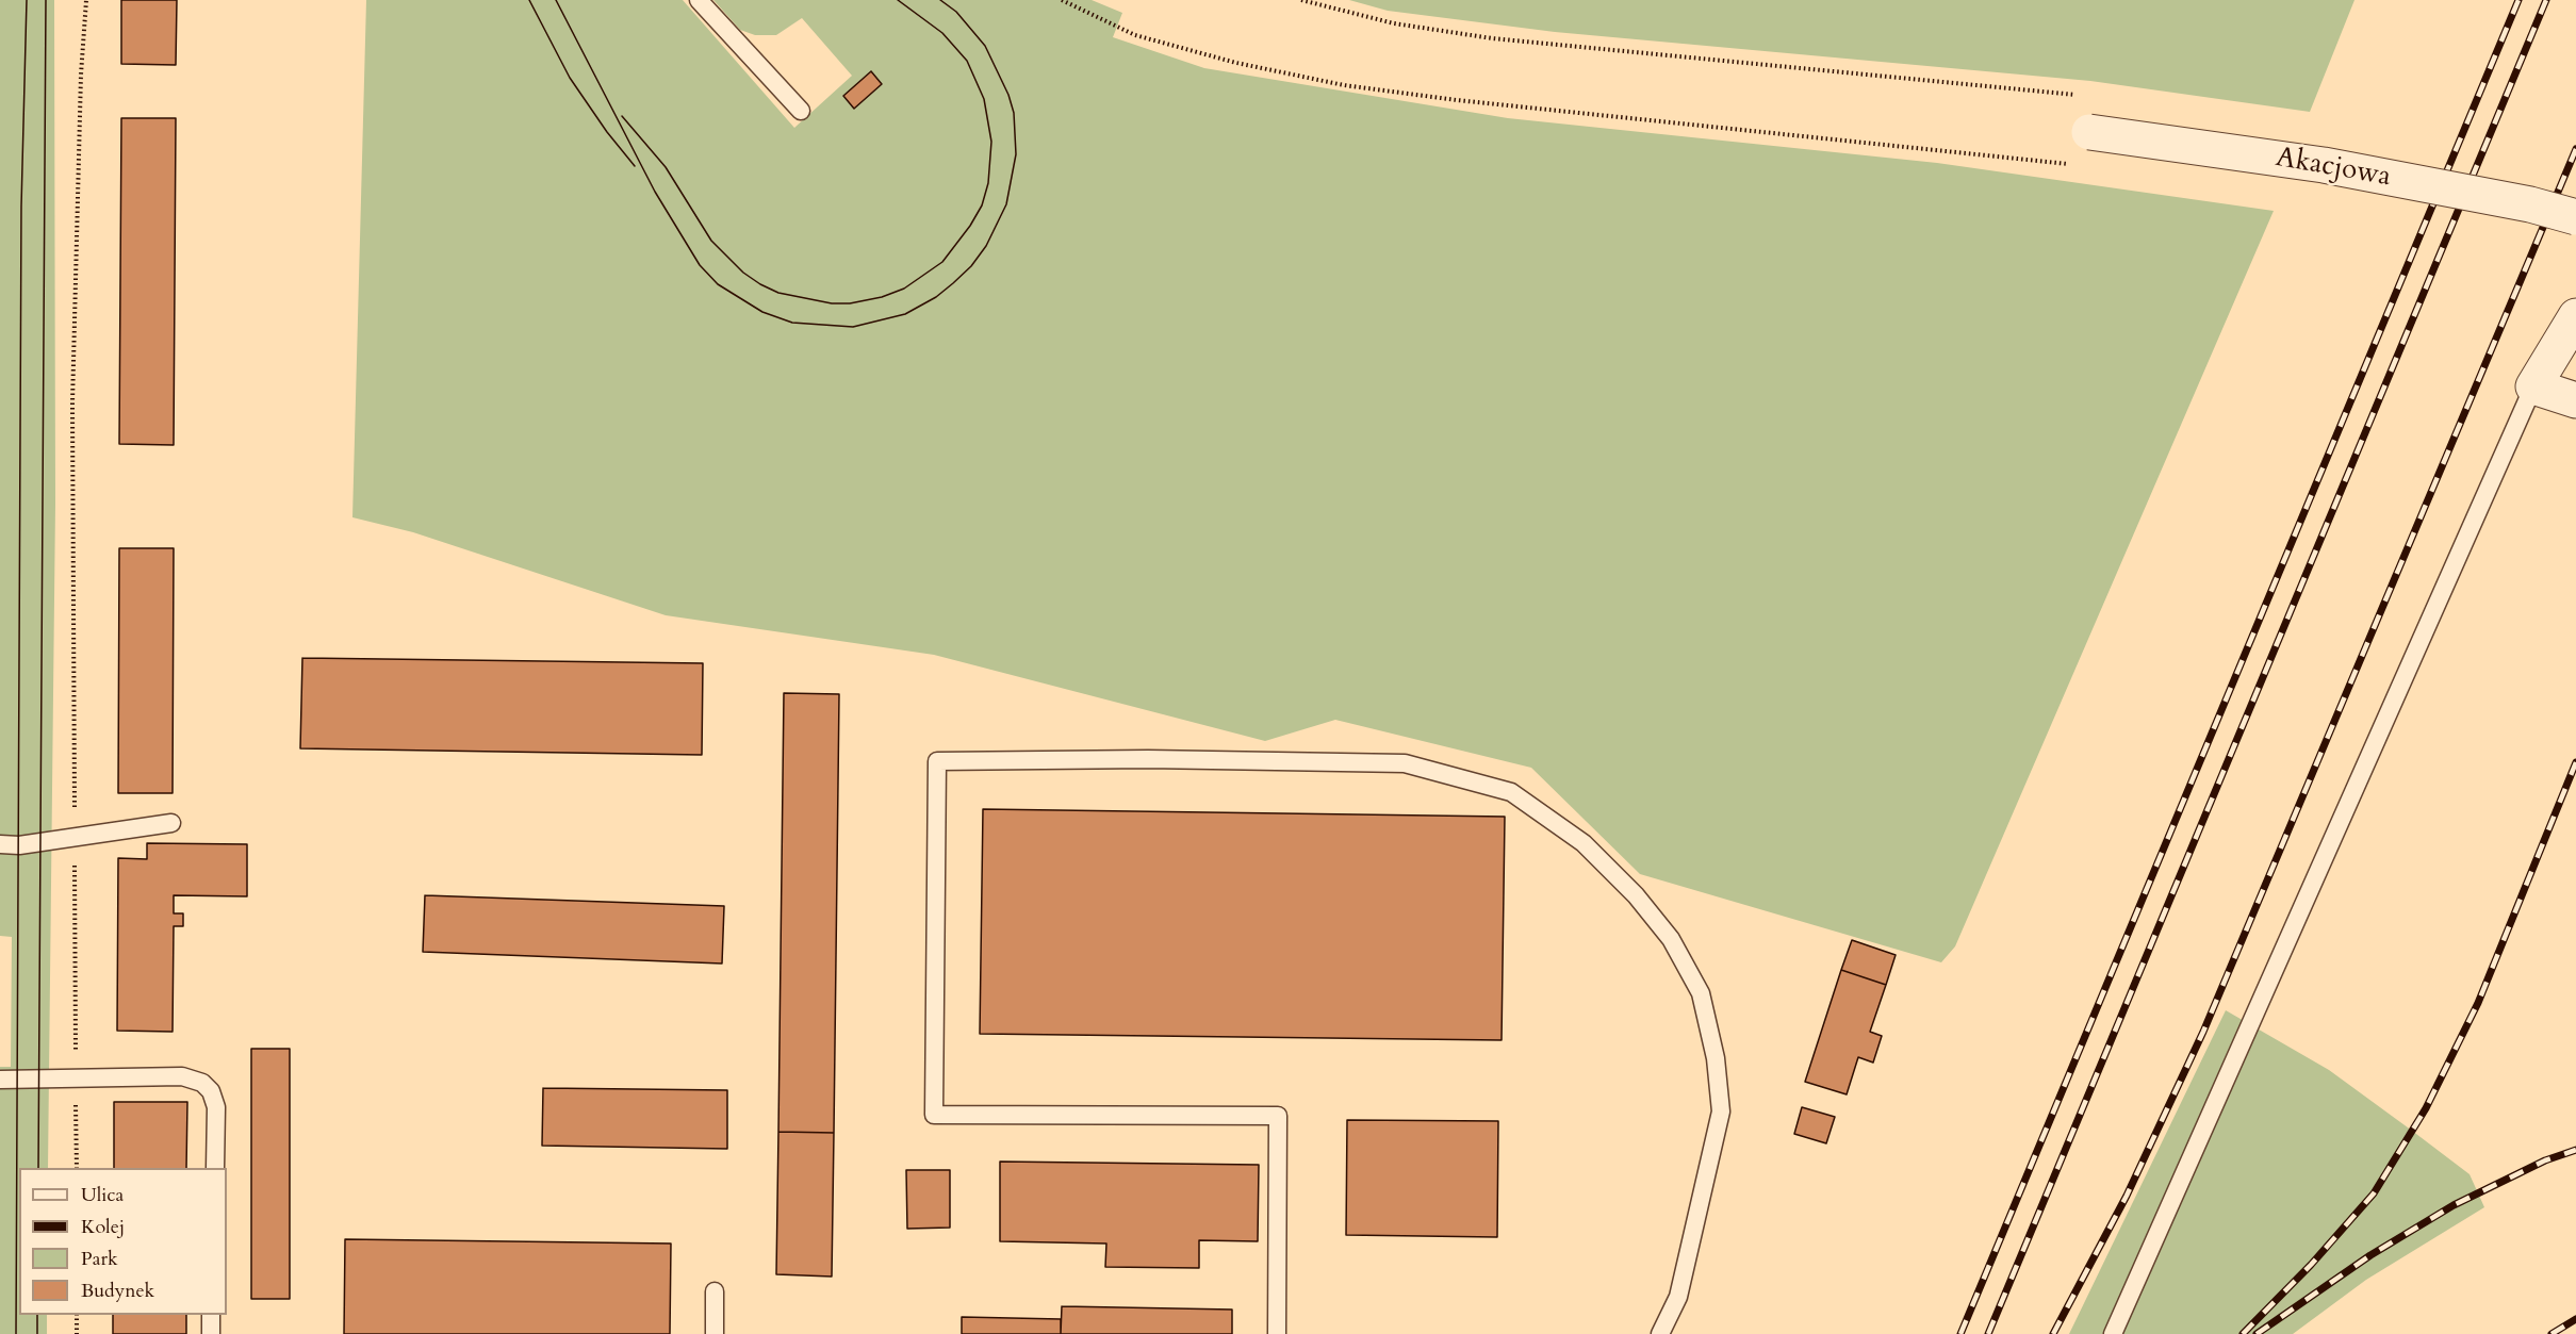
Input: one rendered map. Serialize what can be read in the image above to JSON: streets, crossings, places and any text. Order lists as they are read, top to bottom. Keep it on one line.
{"streets":{"street":["Akacjowa"]},"legend":["Ulica","Kolej","Park","Budynek"]}
